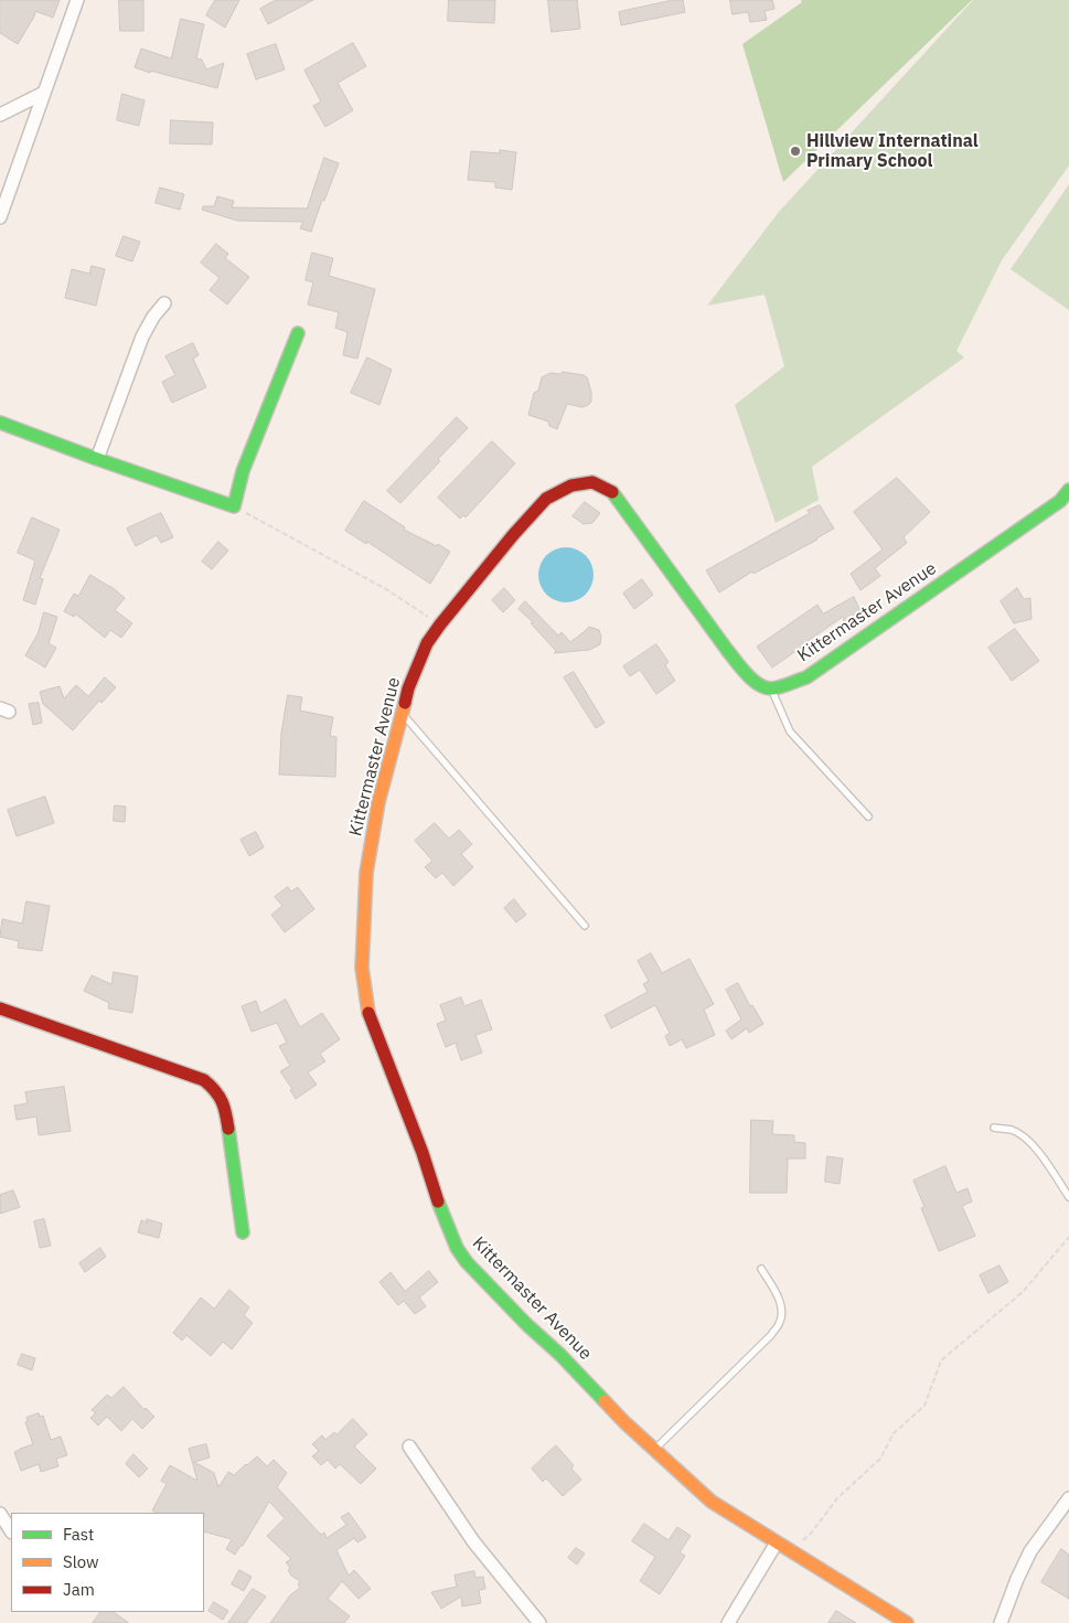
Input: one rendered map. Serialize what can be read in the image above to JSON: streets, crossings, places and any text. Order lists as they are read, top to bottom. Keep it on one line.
{"streets":{"street":["Kittermaster Avenue"]},"places":["Hillview Internatinal Primary School"],"legend":["Fast","Slow","Jam"]}
